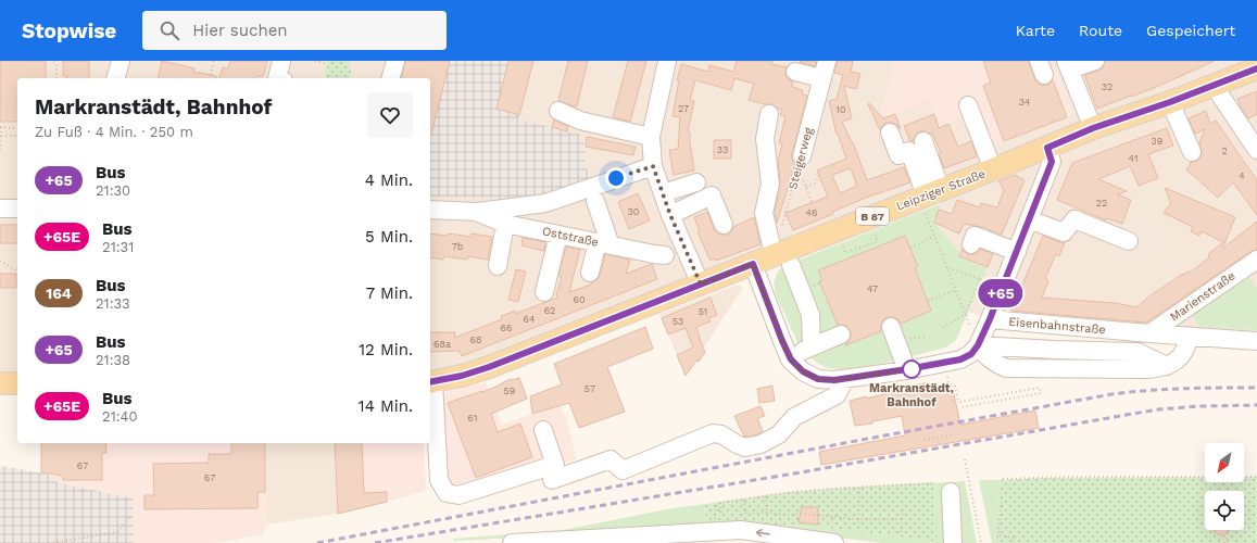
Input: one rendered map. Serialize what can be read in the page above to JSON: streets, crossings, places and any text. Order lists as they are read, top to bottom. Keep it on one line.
{"streets":{"main road":["Leipziger Straße","B 87"],"street":["Steigerweg","Oststraße","Marienstraße","Eisenbahnstraße"]},"crossings":[["Leipziger Straße","Eisenbahnstraße"],["Marienstraße","Eisenbahnstraße"]],"places":["Markranstädt, Bahnhof"],"lines":["bus line +65"],"house_numbers":["32","34","27","10","39","33","2","41","4","22","30","46","7b","47","60","62","51","64","53","66","68","68a","57","59","61","67","67"],"north":"bottom left","page":{"header":"Stopwise","search":"Hier suchen","nav":["Karte","Route","Gespeichert"],"on_map":"+65","heading":["Markranstädt, Bahnhof","Zu Fuß · 4 Min. · 250 m"],"list":[{"mark":"+65","name":"Bus","note":"21:30","value":"4 Min."},{"mark":"+65E","name":"Bus","note":"21:31","value":"5 Min."},{"mark":"164","name":"Bus","note":"21:33","value":"7 Min."},{"mark":"+65","name":"Bus","note":"21:38","value":"12 Min."},{"mark":"+65E","name":"Bus","note":"21:40","value":"14 Min."}]}}
